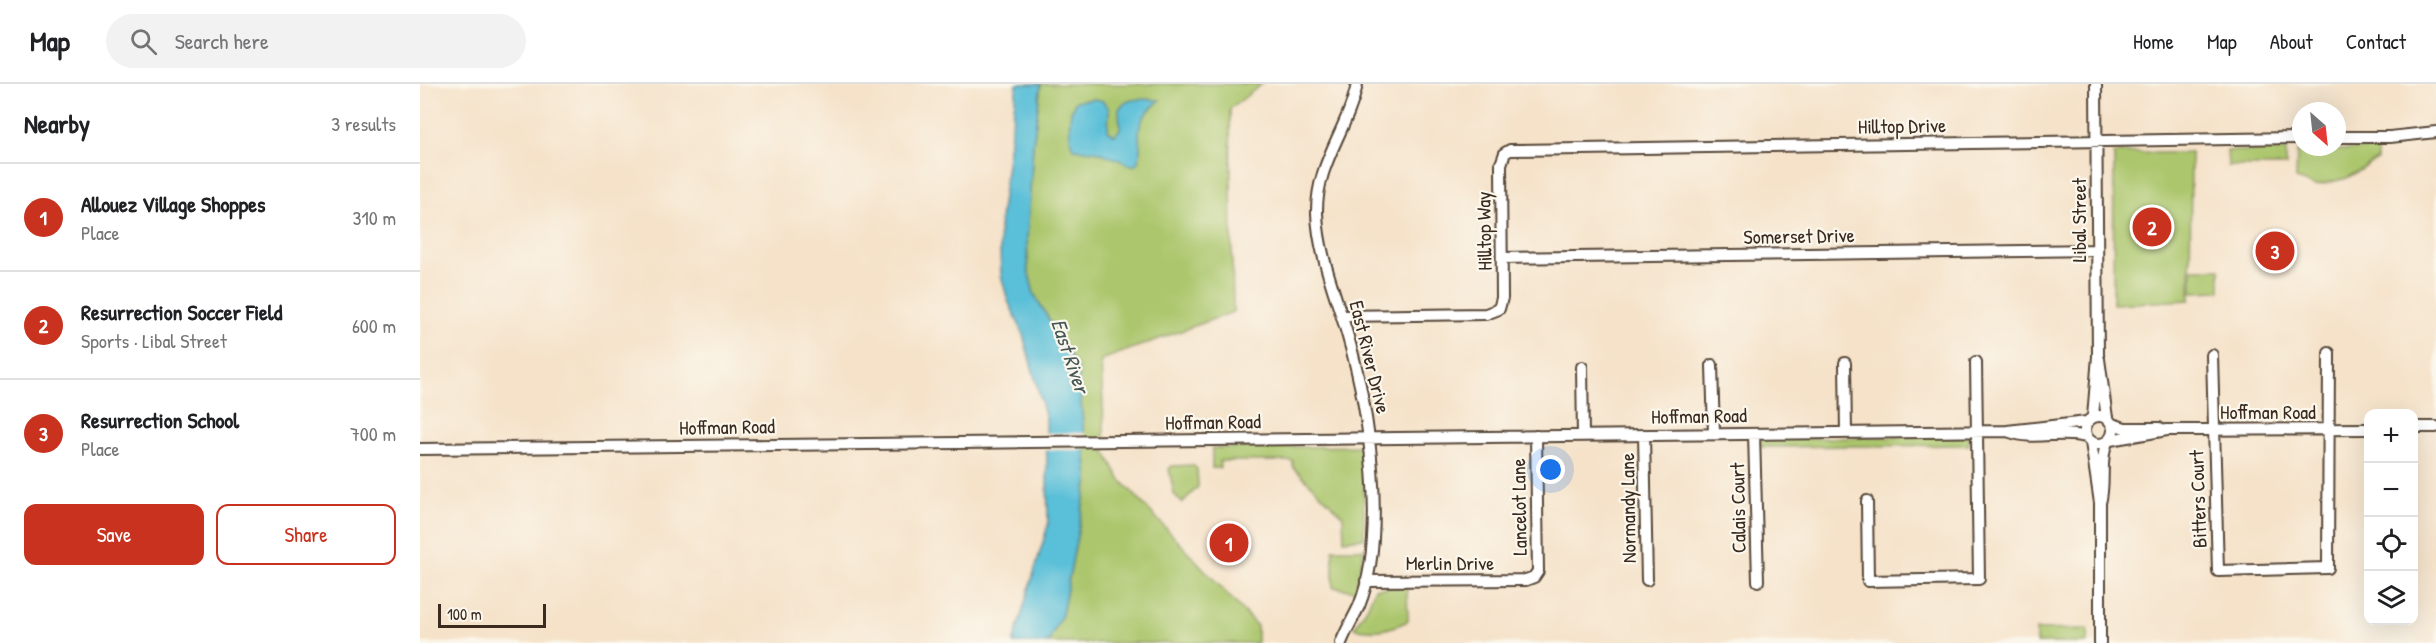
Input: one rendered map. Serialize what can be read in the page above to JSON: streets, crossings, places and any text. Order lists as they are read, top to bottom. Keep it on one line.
{"streets":{"street":["Hilltop Drive","Libal Street","Hilltop Way","Somerset Drive","East River Drive","Hoffman Road","Bitters Court","Lancelot Lane","Normandy Lane","Calais Court","Merlin Drive"]},"crossings":[["Hilltop Drive","Libal Street"],["Hilltop Drive","Hilltop Way"],["Libal Street","Somerset Drive"],["Libal Street","Hoffman Road"],["Hilltop Way","Somerset Drive"],["Hilltop Way","East River Drive"],["East River Drive","Hoffman Road"],["East River Drive","Merlin Drive"],["Hoffman Road","Bitters Court"],["Hoffman Road","Lancelot Lane"],["Hoffman Road","Normandy Lane"],["Hoffman Road","Calais Court"],["Lancelot Lane","Merlin Drive"]],"water":["East River"],"scale_bar":"100 m","north":"bottom right","page":{"header":"Map","search":"Search here","nav":["Home","Map","About","Contact"],"heading":["Nearby","3 results"],"list":[{"mark":"1","name":"Allouez Village Shoppes","note":"Place","value":"310 m"},{"mark":"2","name":"Resurrection Soccer Field","note":"Sports · Libal Street","value":"600 m"},{"mark":"3","name":"Resurrection School","note":"Place","value":"700 m"}],"pins":["2","3","1"],"map_buttons":["+","−"],"buttons":["Save","Share"],"scale":"100 m"}}
